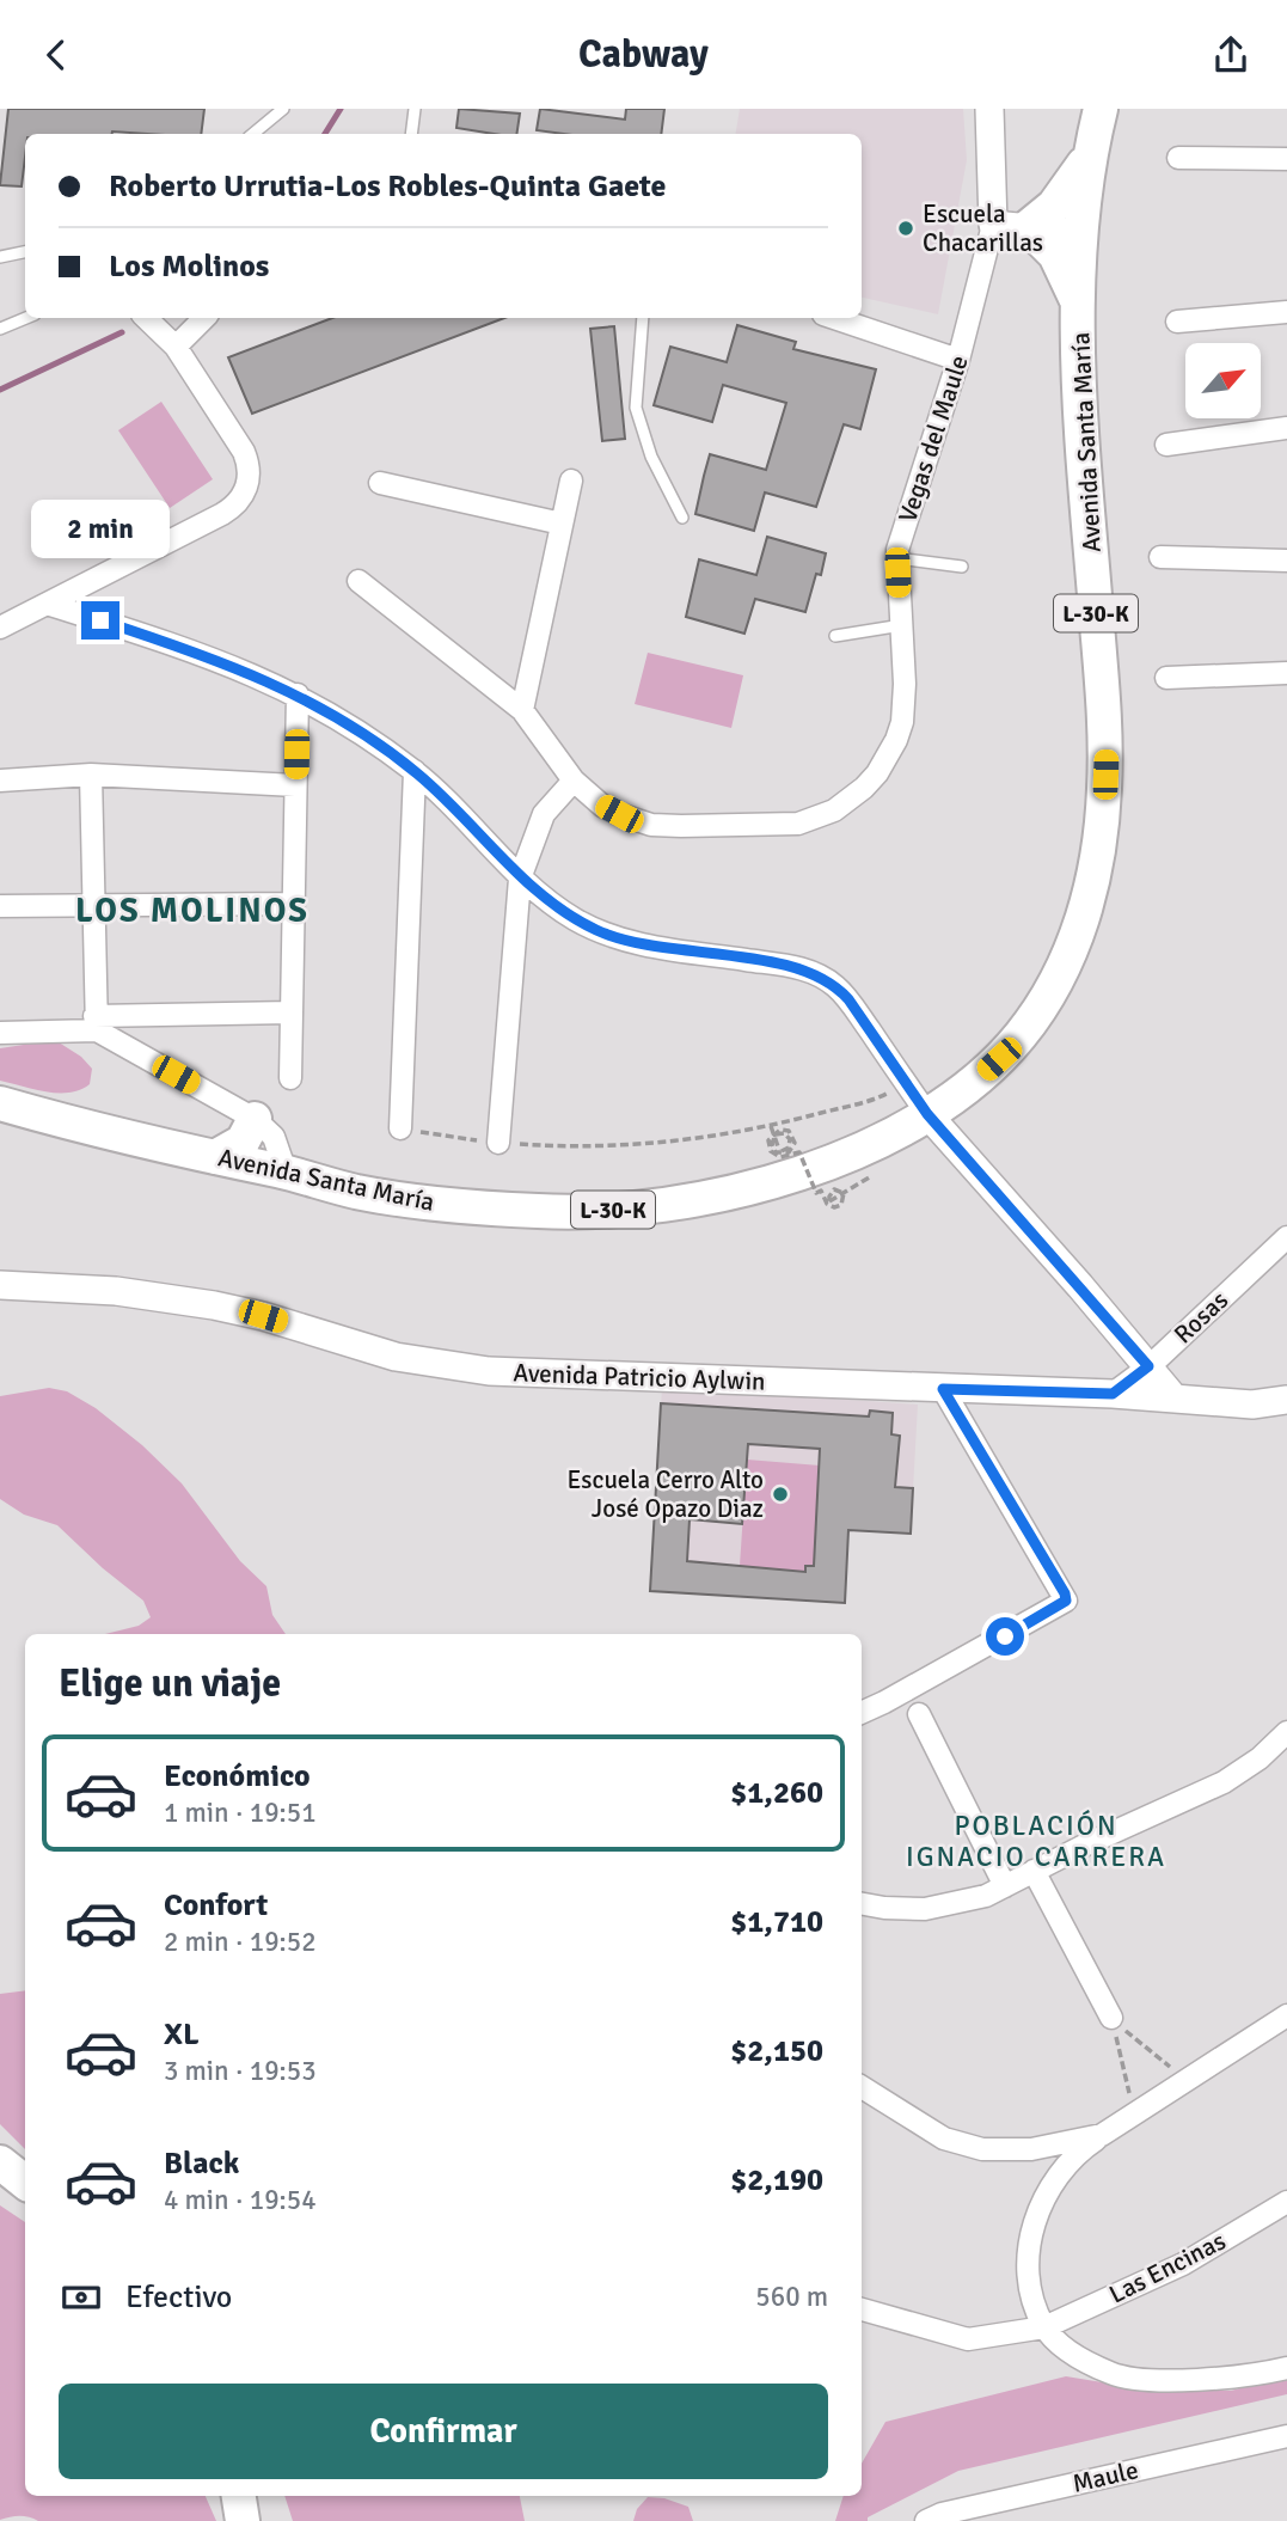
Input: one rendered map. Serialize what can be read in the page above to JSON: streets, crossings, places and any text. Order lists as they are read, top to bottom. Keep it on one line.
{"streets":{"main road":["Avenida Santa María","L-30-K"],"street":["Vegas del Maule","Rosas","Avenida Patricio Aylwin","Las Encinas","Maule"]},"crossings":[["Rosas","Avenida Patricio Aylwin"]],"districts":["LOS MOLINOS","POBLACIÓN IGNACIO CARRERA"],"places":["Escuela Chacarillas","Escuela Cerro Alto José Opazo Diaz"],"north":"top right","page":{"header":"Cabway","banner":["Roberto Urrutia-Los Robles-Quinta Gaete","Los Molinos"],"bubble":"2 min","heading":"Elige un viaje","list":[{"name":"Económico","note":"1 min · 19:51","value":"$1,260"},{"name":"Confort","note":"2 min · 19:52","value":"$1,710"},{"name":"XL","note":"3 min · 19:53","value":"$2,150"},{"name":"Black","note":"4 min · 19:54","value":"$2,190"}],"pay":["Efectivo","560 m"],"buttons":"Confirmar"}}
